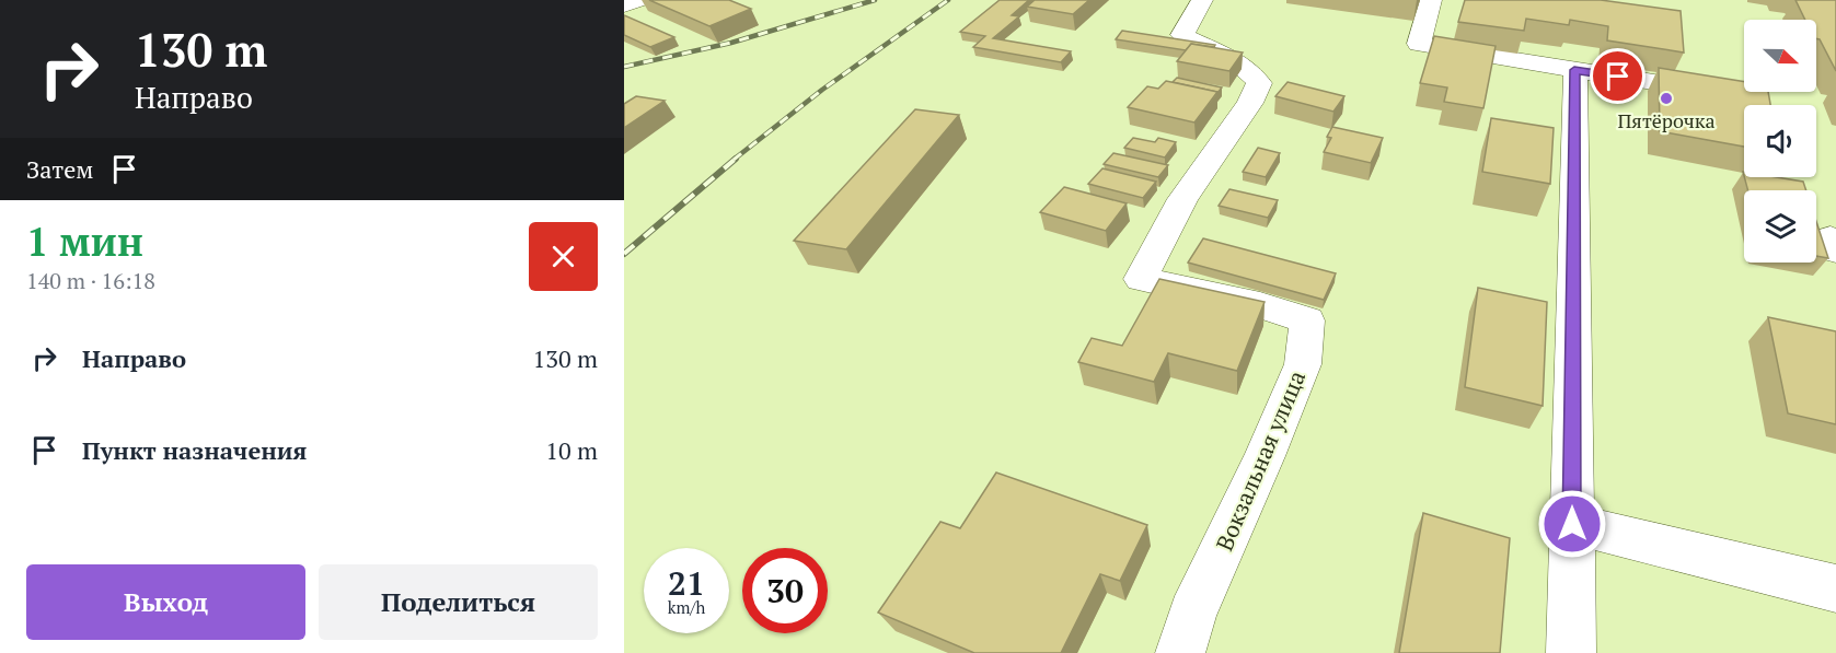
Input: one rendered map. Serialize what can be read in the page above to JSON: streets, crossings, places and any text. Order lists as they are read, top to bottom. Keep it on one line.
{"streets":{"street":["Вокзальная улица"]},"places":["Пятёрочка"],"north":"right","page":{"turn":["130 m","Направо"],"then":"Затем","heading":["1 мин","140 m · 16:18"],"list":[{"name":"Направо","value":"130 m"},{"name":"Пункт назначения","value":"10 m"}],"speed":"21 km/h","limit":"30","buttons":["Выход","Поделиться"]}}
